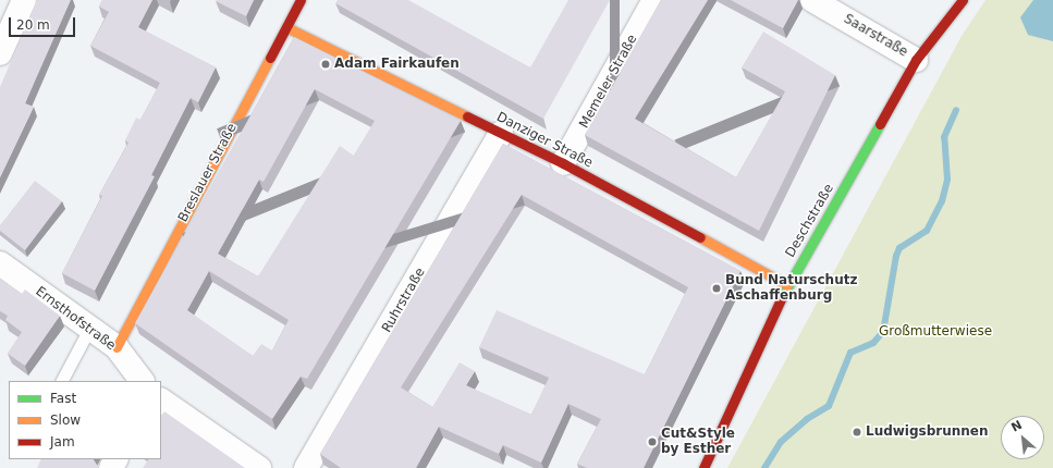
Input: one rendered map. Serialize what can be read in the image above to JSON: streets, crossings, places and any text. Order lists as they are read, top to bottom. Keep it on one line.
{"streets":{"street":["Saarstraße","Memeler Straße","Danziger Straße","Breslauer Straße","Deschstraße","Ruhrstraße","Ernsthofstraße"]},"crossings":[["Saarstraße","Deschstraße"],["Memeler Straße","Danziger Straße"],["Danziger Straße","Breslauer Straße"],["Danziger Straße","Deschstraße"],["Danziger Straße","Ruhrstraße"],["Breslauer Straße","Ernsthofstraße"]],"parks":["Großmutterwiese"],"places":["Adam Fairkaufen","Bund Naturschutz Aschaffenburg","Ludwigsbrunnen","Cut&Style by Esther"],"legend":["Fast","Slow","Jam"],"scale_bar":"20 m","north":"top left"}
